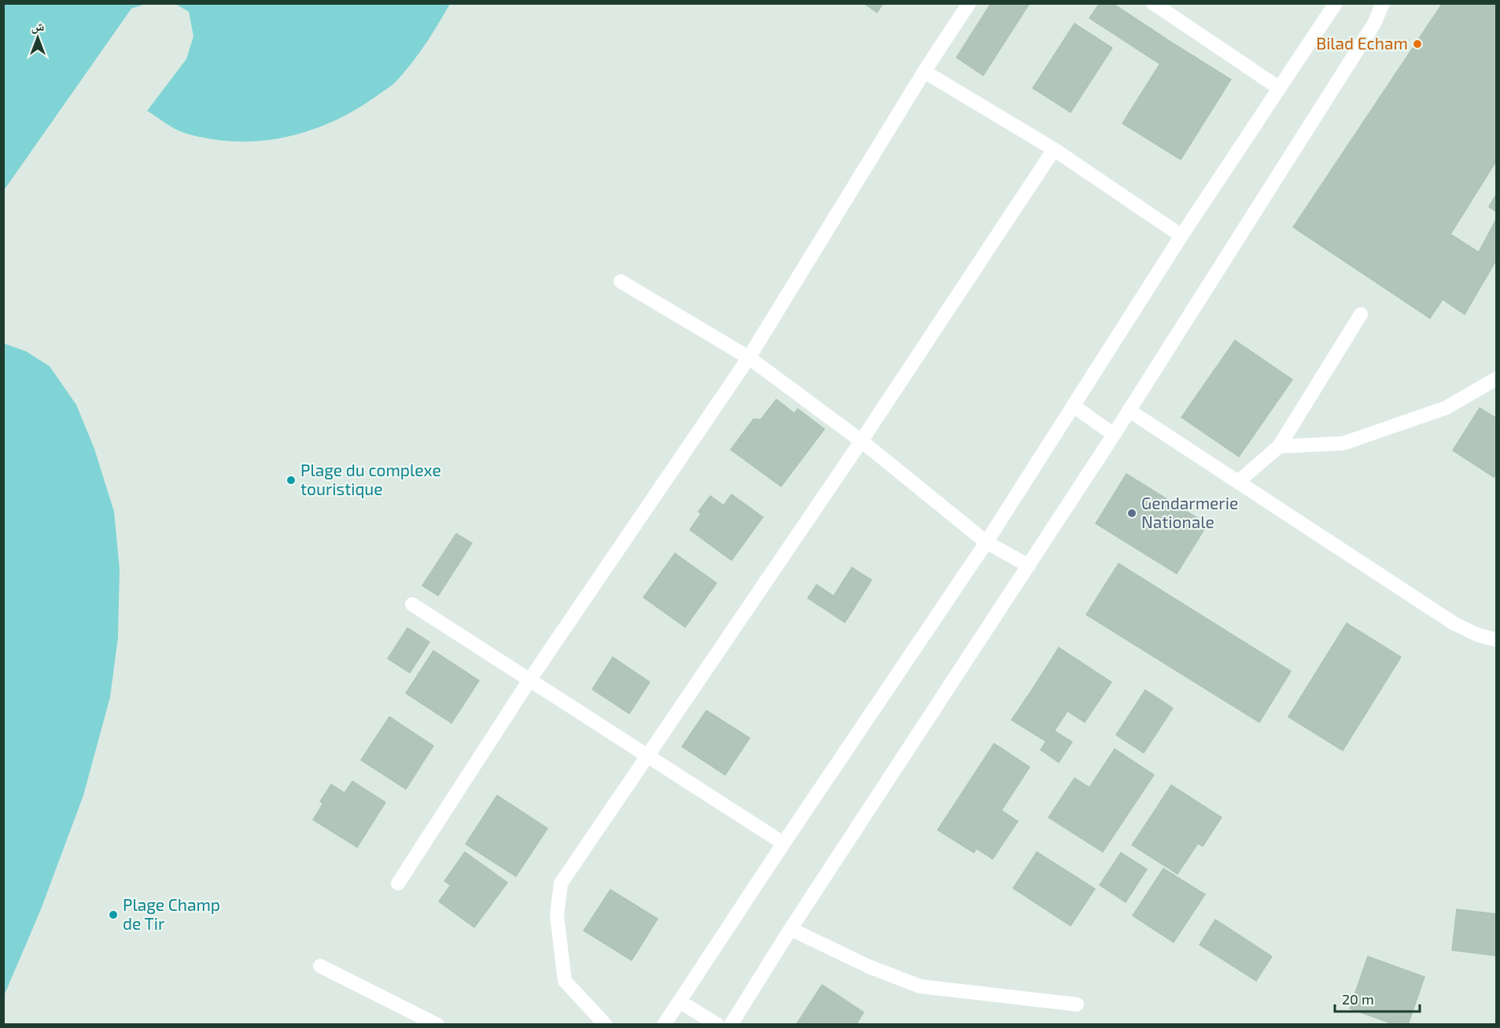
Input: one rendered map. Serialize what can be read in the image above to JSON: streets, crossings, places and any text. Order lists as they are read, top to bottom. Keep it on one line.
{"places":["Bilad Echam","Plage du complexe touristique","Gendarmerie Nationale","Plage Champ de Tir"],"scale_bar":"20 m","north":"top"}
